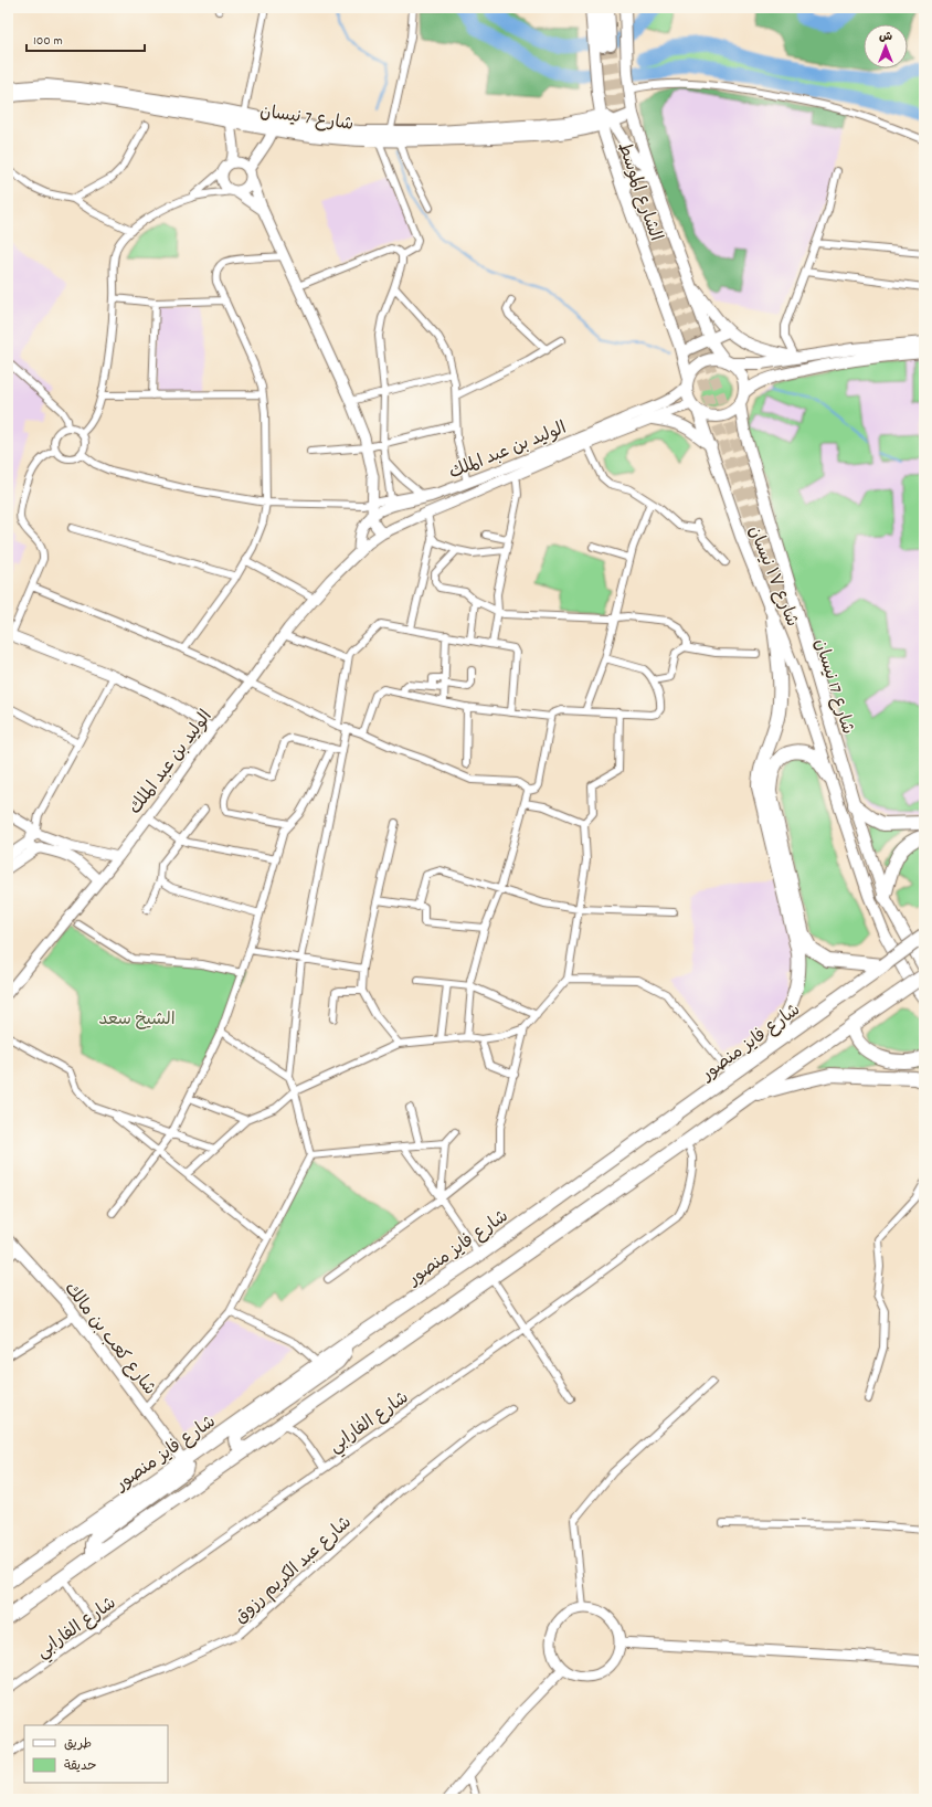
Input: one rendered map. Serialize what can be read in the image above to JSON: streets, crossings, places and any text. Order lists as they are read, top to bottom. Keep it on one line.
{"streets":{"highway":["شارع فايز منصور"],"main road":["شارع 7 نيسان","الشارع الموسط","شارع ١٧ نيسان","شارع 17 نيسان"],"street":["الوليد بن عبد الملك","شارع كعب بن مالك","شارع الفارابي","شارع عبد الكريم رزوق"]},"crossings":[["شارع 7 نيسان","الشارع الموسط"],["الشارع الموسط","الوليد بن عبد الملك"],["الشارع الموسط","شارع ١٧ نيسان"],["الشارع الموسط","شارع 17 نيسان"],["الوليد بن عبد الملك","شارع ١٧ نيسان"],["الوليد بن عبد الملك","شارع 17 نيسان"],["شارع ١٧ نيسان","شارع 17 نيسان"],["شارع فايز منصور","شارع كعب بن مالك"]],"parks":["الشيخ سعد"],"legend":["طريق","حديقة"],"scale_bar":"100 m","north":"top"}
